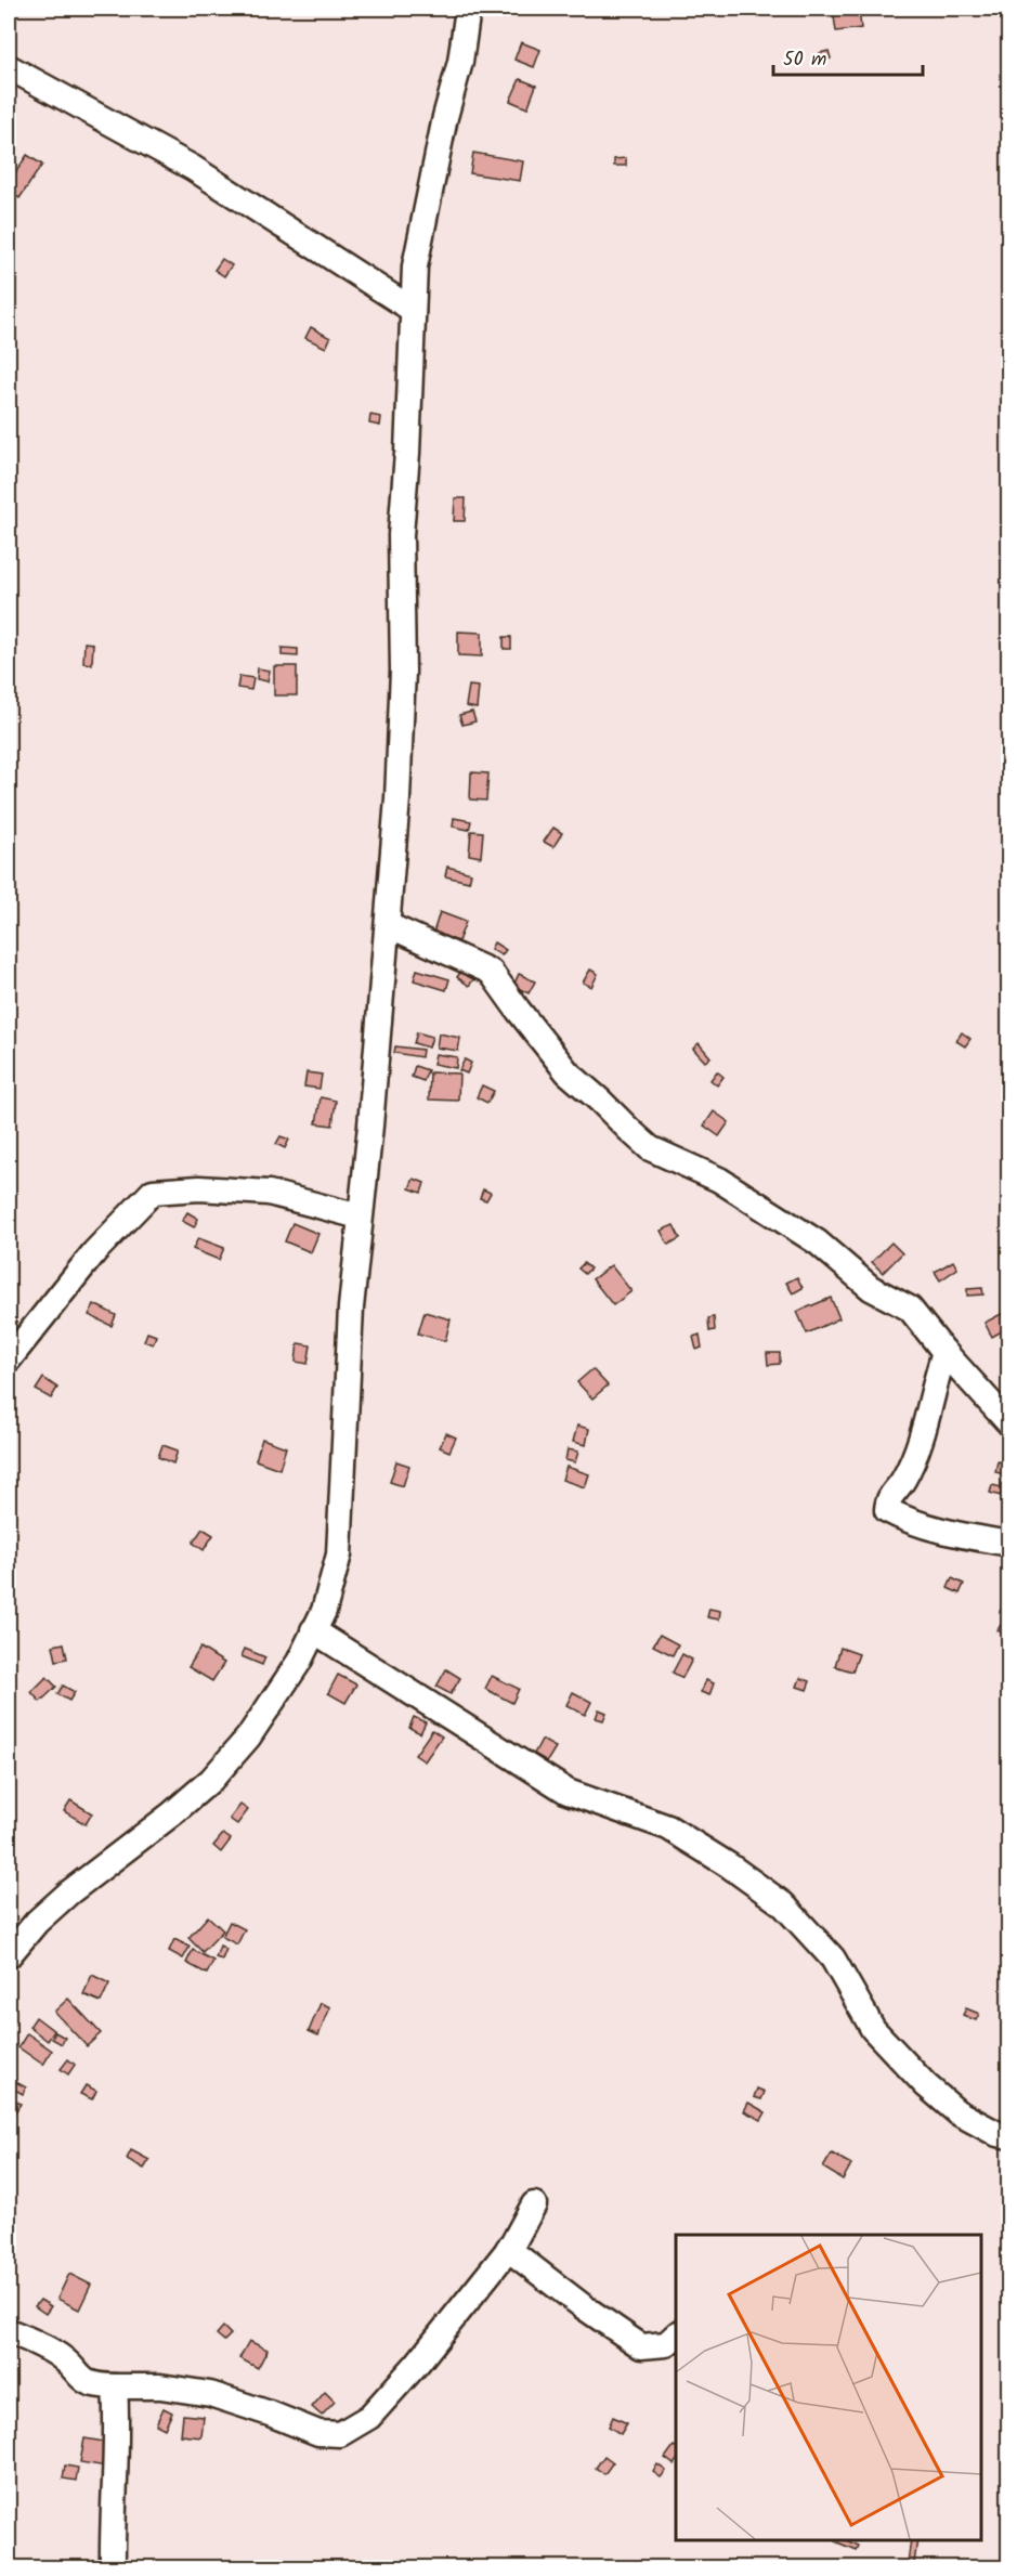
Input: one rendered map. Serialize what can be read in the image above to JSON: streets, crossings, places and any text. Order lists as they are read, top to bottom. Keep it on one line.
{"scale_bar":"50 m"}
